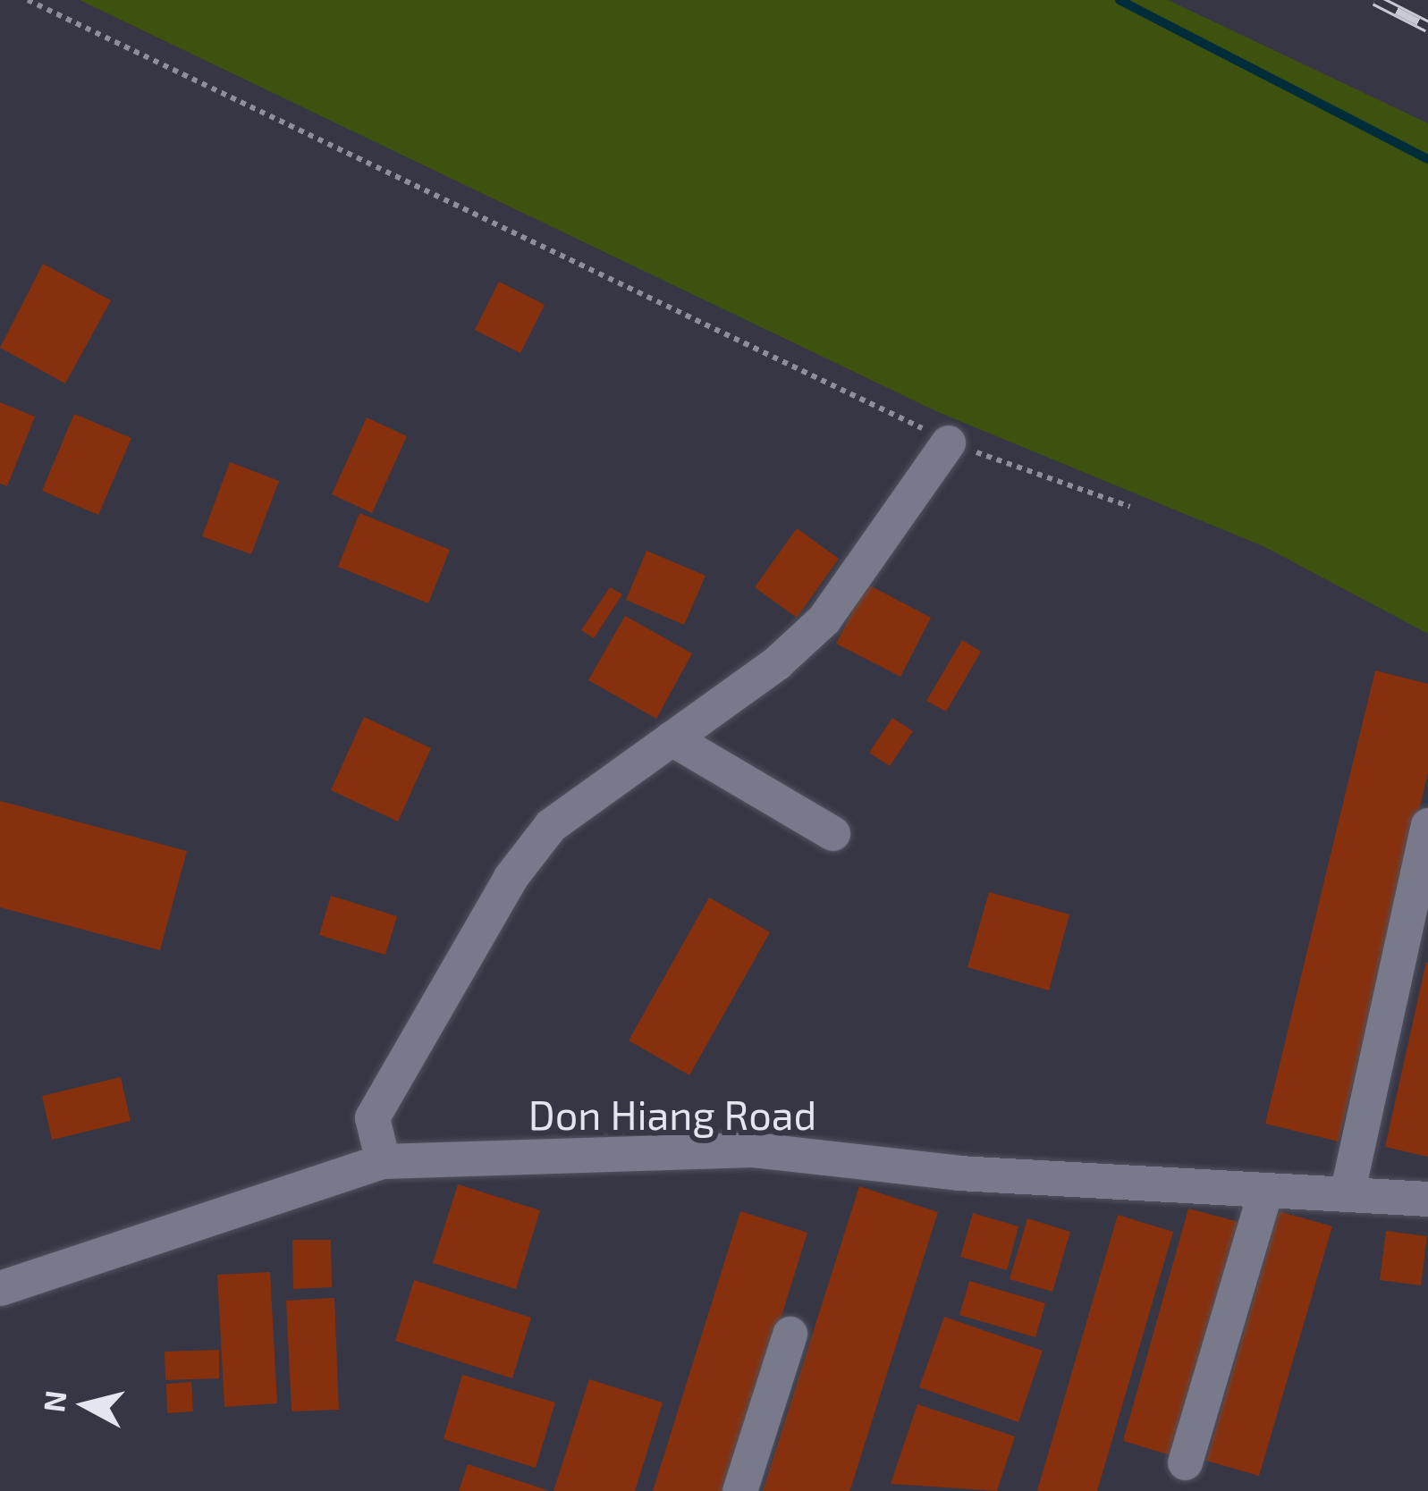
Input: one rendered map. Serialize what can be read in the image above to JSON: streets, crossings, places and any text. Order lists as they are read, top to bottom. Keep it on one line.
{"streets":{"street":["Don Hiang Road"]},"north":"left"}
